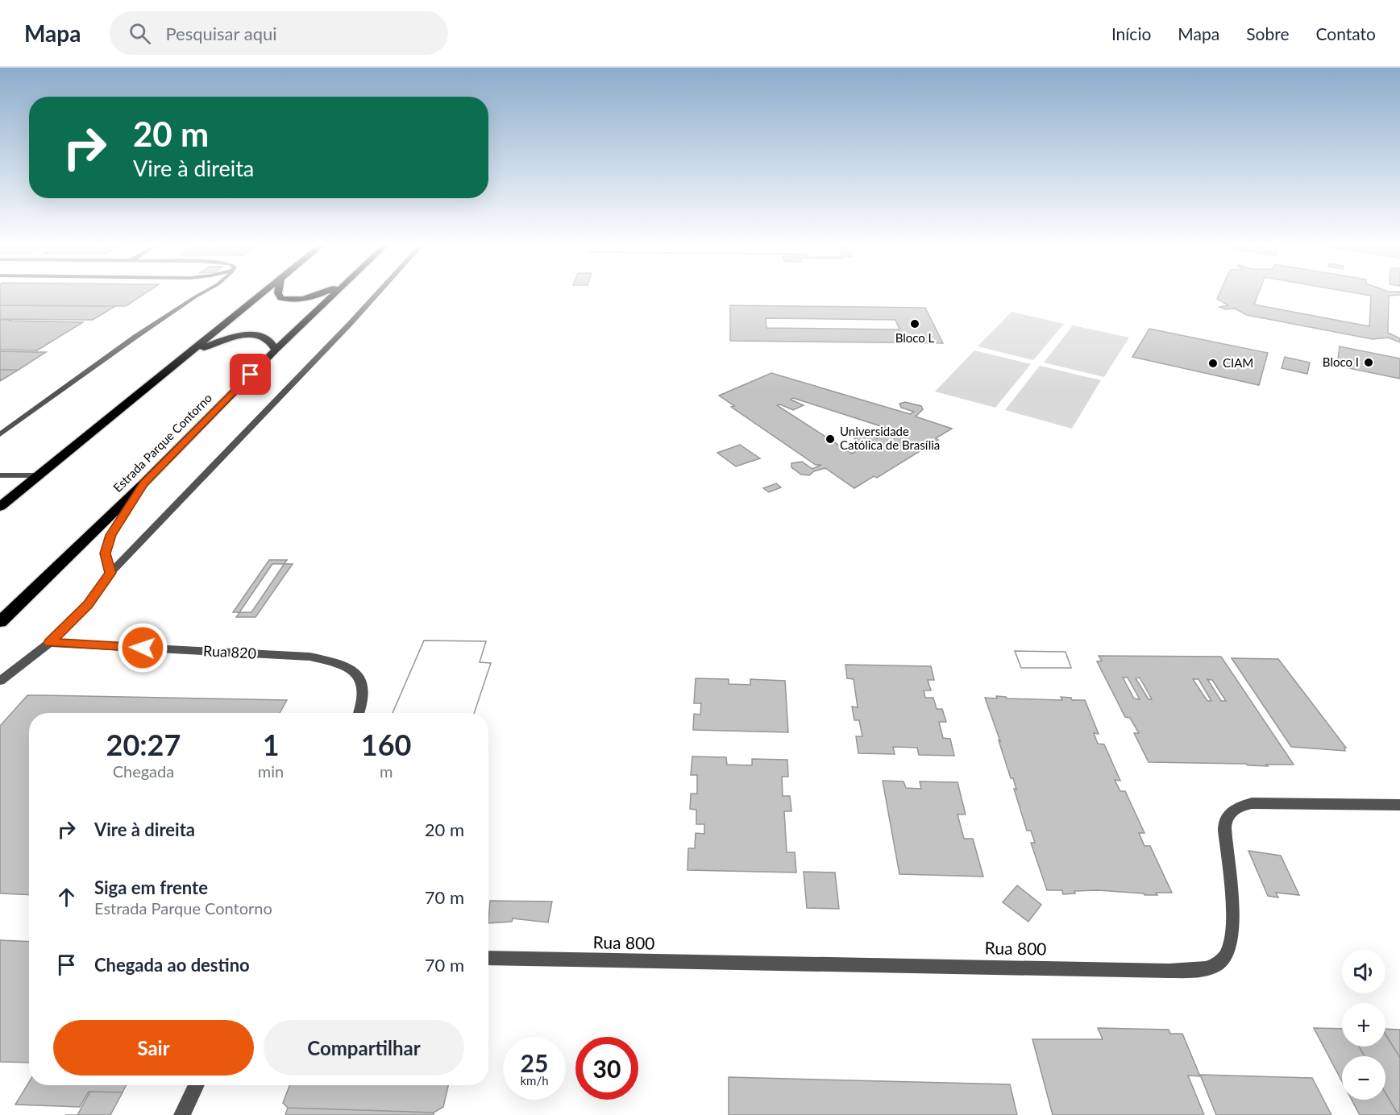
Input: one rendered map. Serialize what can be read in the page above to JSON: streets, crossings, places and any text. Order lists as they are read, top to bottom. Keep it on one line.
{"streets":{"highway":["Estrada Parque Contorno"],"street":["Rua 820","Rua 800"]},"places":["Bloco L","Bloco I","CIAM","Universidade Católica de Brasília"],"page":{"header":"Mapa","search":"Pesquisar aqui","nav":["Início","Mapa","Sobre","Contato"],"turn":["20 m","Vire à direita"],"eta":["20:27","Chegada","1","min","160","m"],"list":[{"name":"Vire à direita","value":"20 m"},{"name":"Siga em frente","note":"Estrada Parque Contorno","value":"70 m"},{"name":"Chegada ao destino","value":"70 m"}],"map_buttons":["+","−"],"buttons":["Sair","Compartilhar"],"speed":"25 km/h","limit":"30"}}
